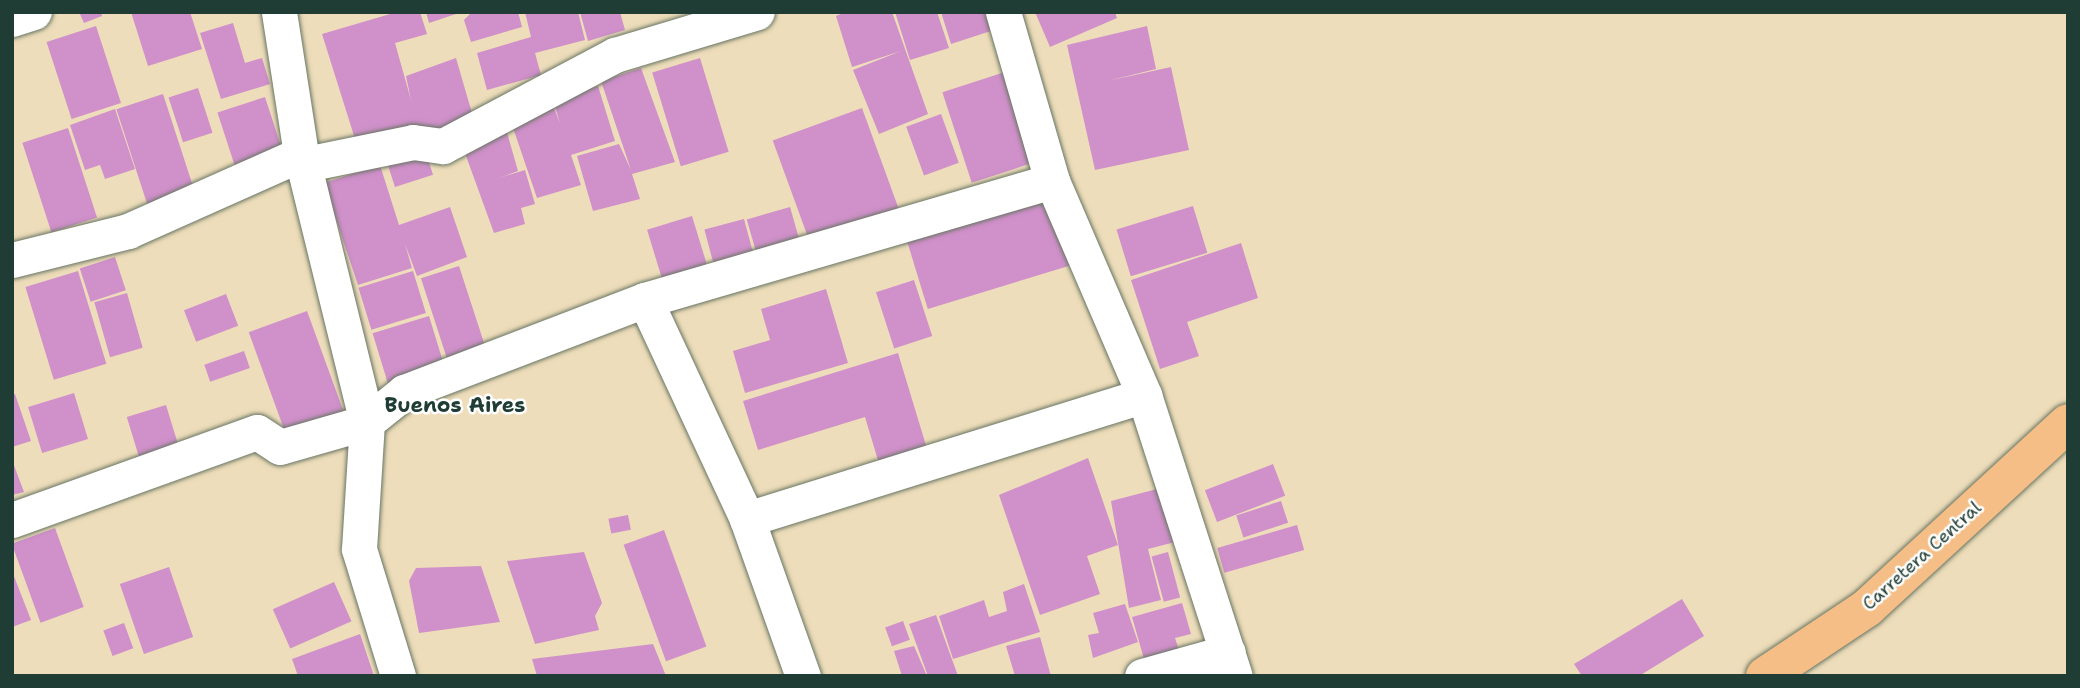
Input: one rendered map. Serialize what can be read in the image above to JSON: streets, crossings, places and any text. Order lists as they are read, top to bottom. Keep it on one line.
{"streets":{"highway":["Carretera Central"]},"districts":["Buenos Aires"]}
